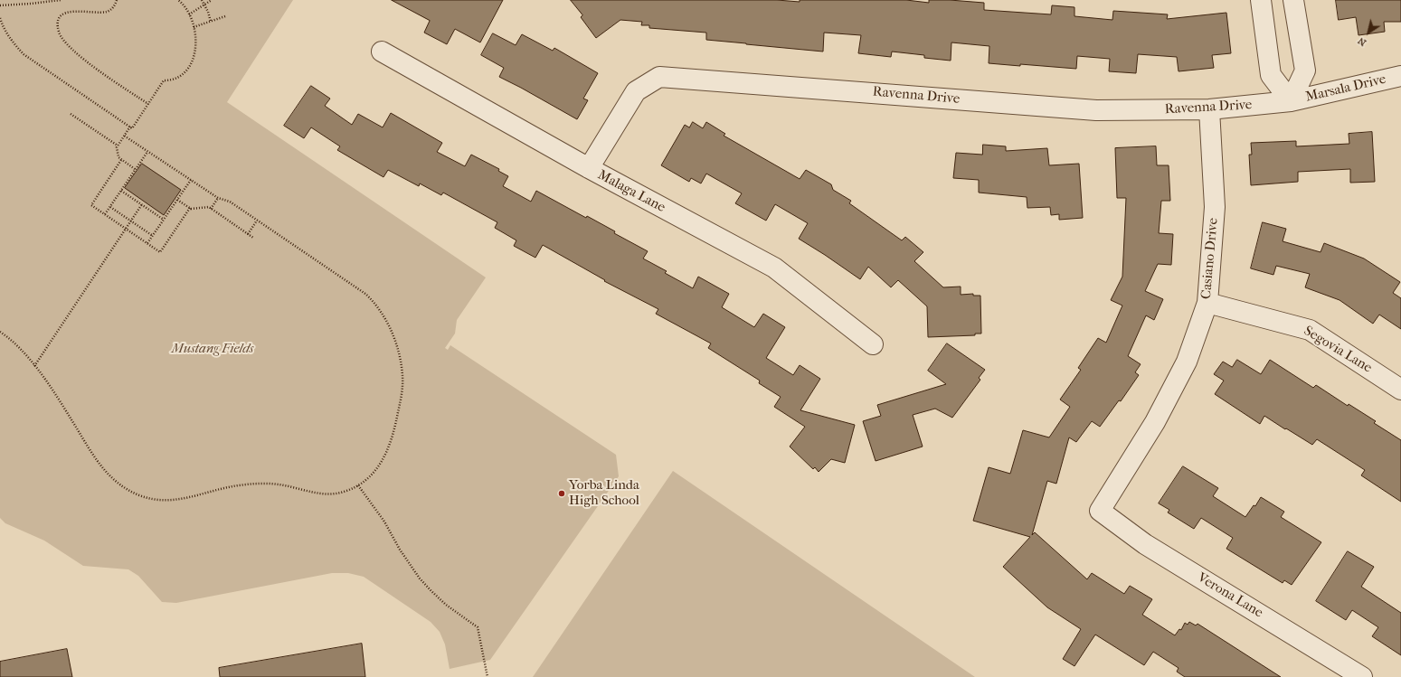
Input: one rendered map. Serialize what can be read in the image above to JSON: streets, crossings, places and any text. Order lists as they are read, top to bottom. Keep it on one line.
{"streets":{"street":["Marsala Drive","Ravenna Drive","Malaga Lane","Casiano Drive","Segovia Lane","Verona Lane"]},"crossings":[["Marsala Drive","Ravenna Drive"],["Ravenna Drive","Malaga Lane"],["Ravenna Drive","Casiano Drive"],["Casiano Drive","Segovia Lane"],["Casiano Drive","Verona Lane"]],"parks":["Mustang Fields"],"places":["Yorba Linda High School"],"north":"bottom left"}
